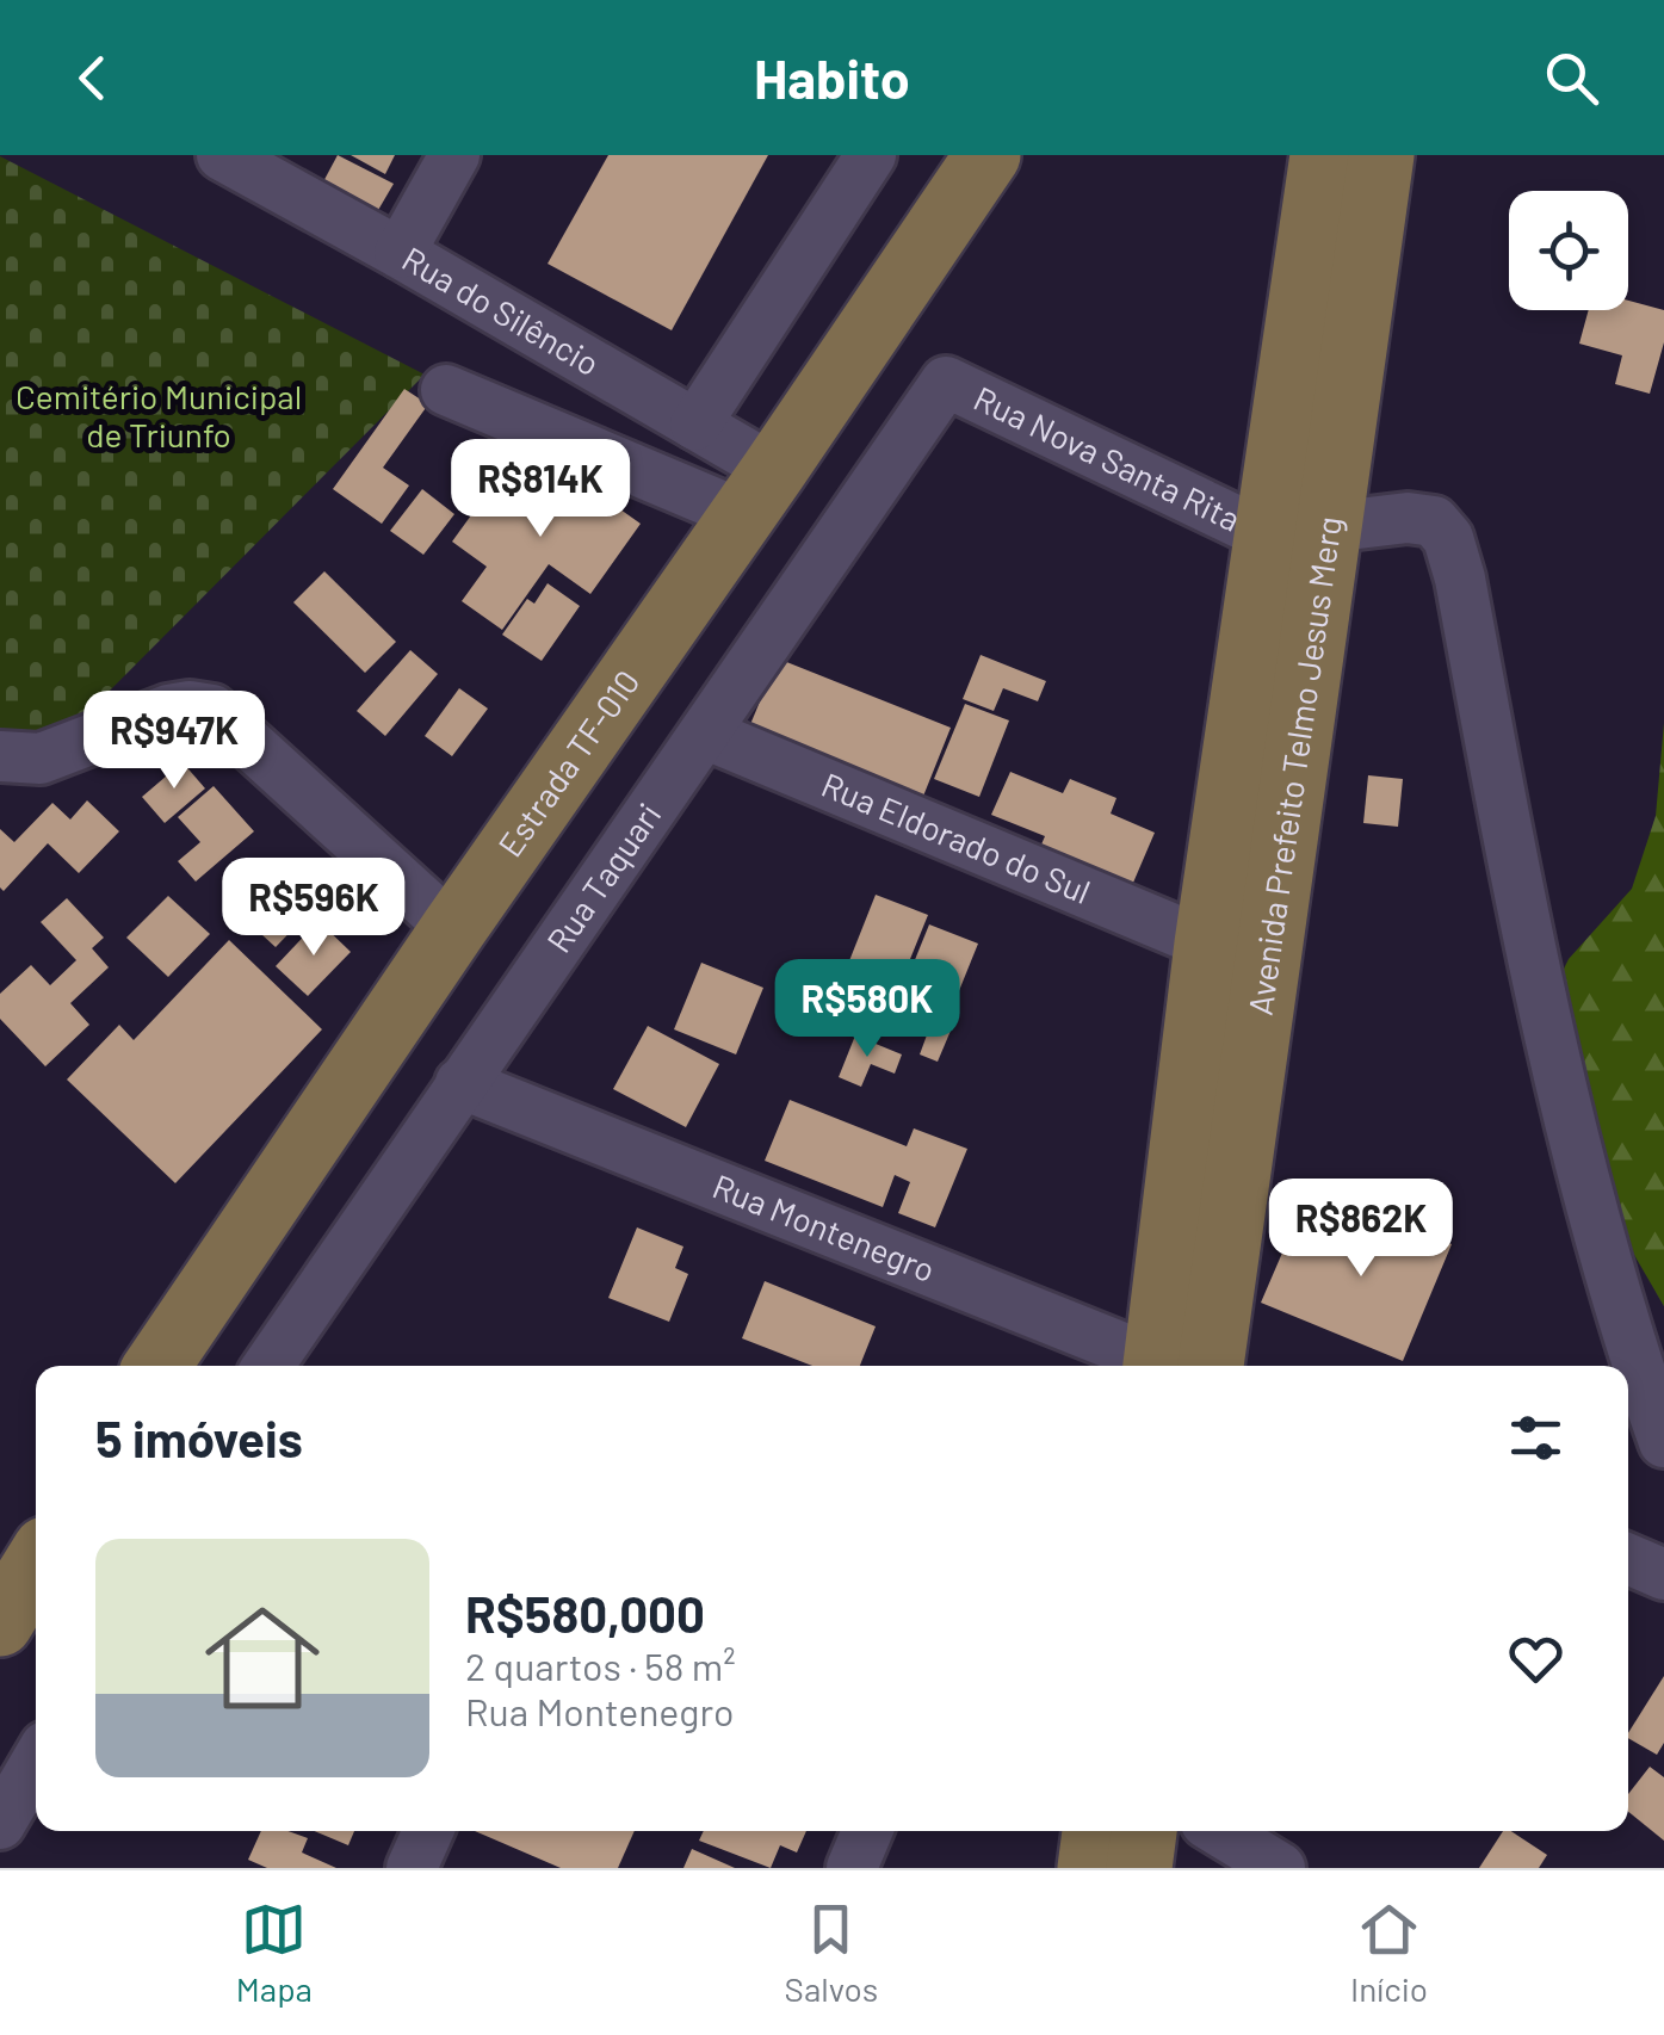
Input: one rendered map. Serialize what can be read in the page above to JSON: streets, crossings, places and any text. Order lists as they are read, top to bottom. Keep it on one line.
{"streets":{"main road":["Estrada TF-010","Avenida Prefeito Telmo Jesus Merg"],"street":["Rua do Silêncio","Rua Nova Santa Rita","Rua Eldorado do Sul","Rua Taquari","Rua Montenegro"]},"crossings":[["Rua do Silêncio","Estrada TF-010"],["Rua Nova Santa Rita","Avenida Prefeito Telmo Jesus Merg"],["Rua Nova Santa Rita","Rua Taquari"],["Avenida Prefeito Telmo Jesus Merg","Rua Eldorado do Sul"],["Rua Eldorado do Sul","Rua Taquari"],["Rua Taquari","Rua Montenegro"]],"parks":["Cemitério Municipal de Triunfo"],"page":{"header":"Habito","price":["R$814K","R$947K","R$596K","R$580K","R$862K"],"heading":"5 imóveis","list":[{"name":"R$580,000","note":"2 quartos · 58 m² · Rua Montenegro"}],"tabs":["Mapa","Salvos","Início"]}}
